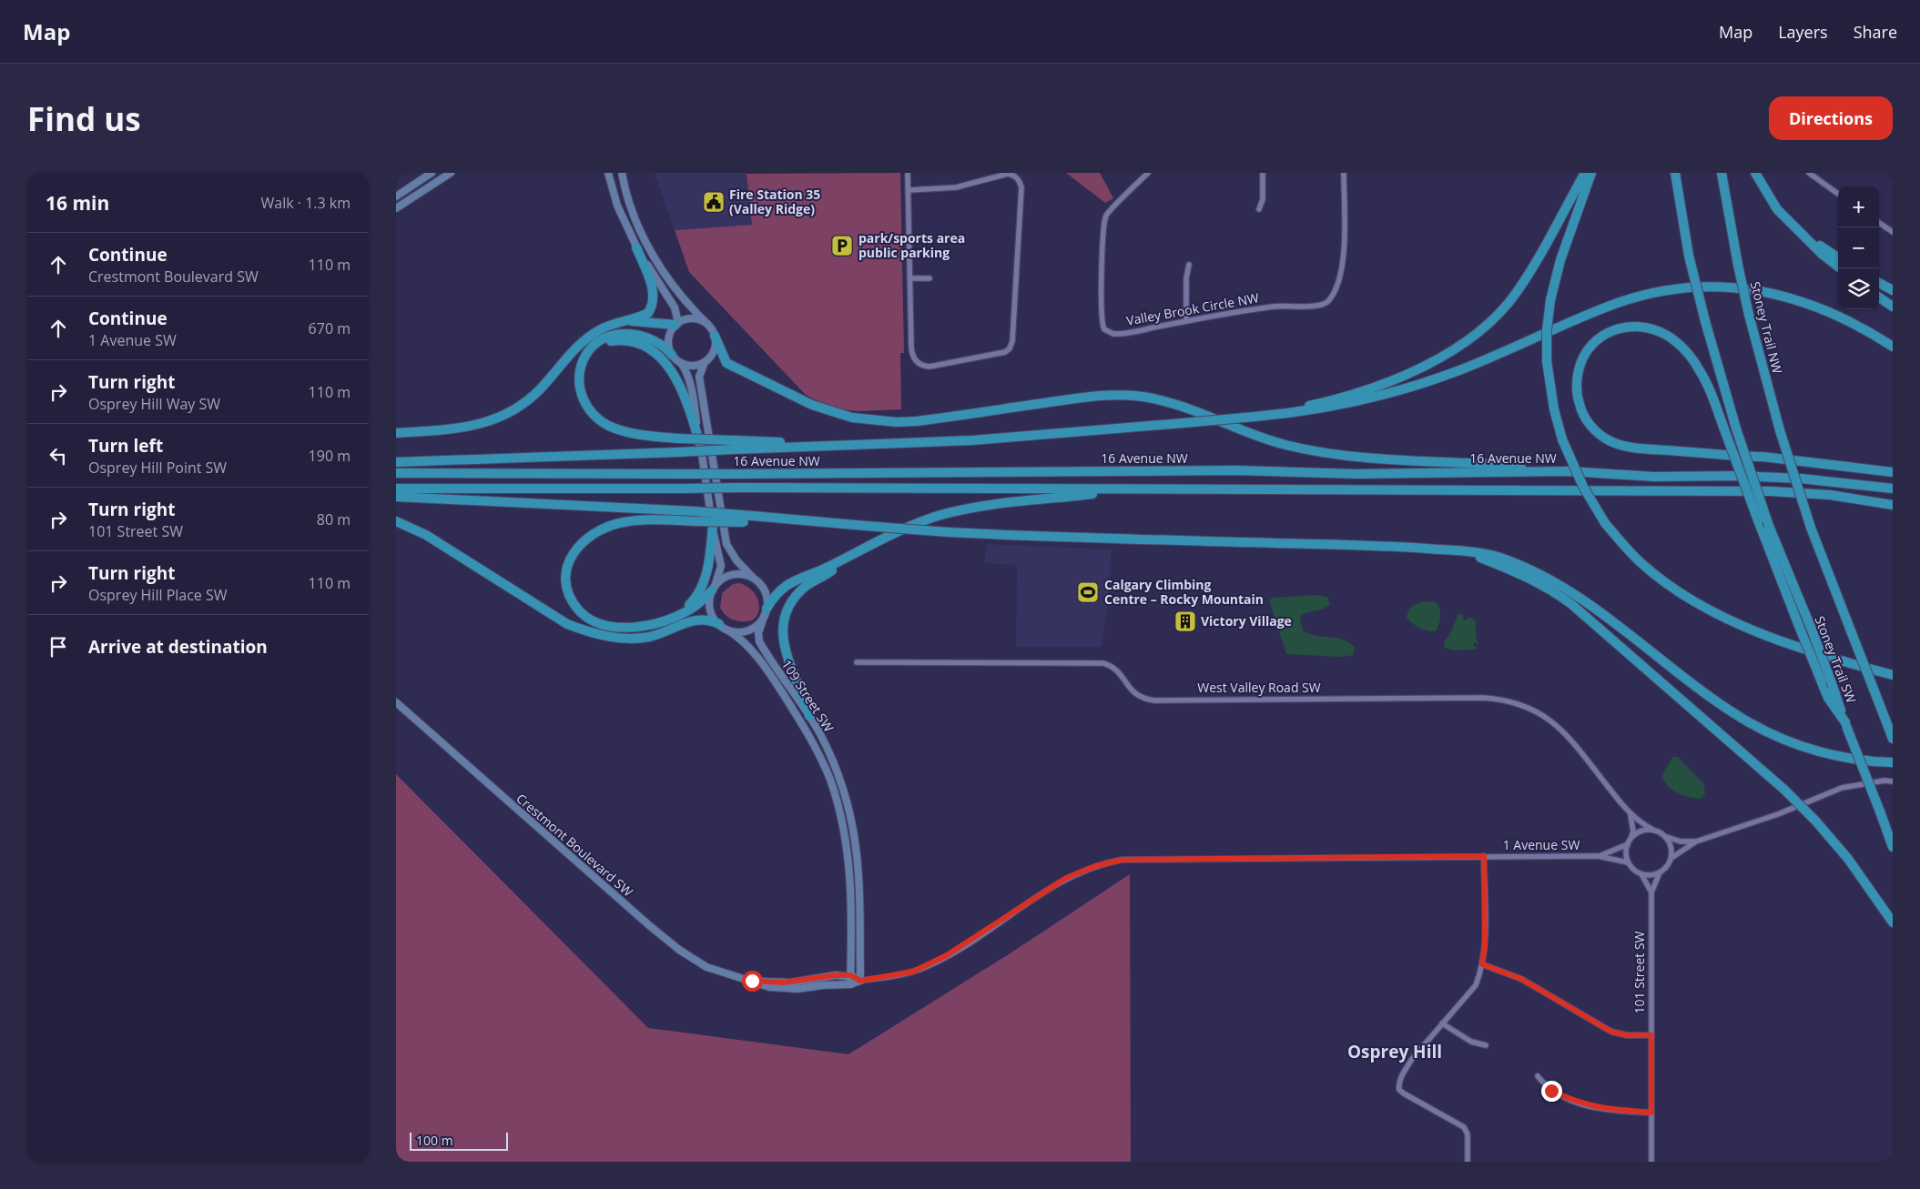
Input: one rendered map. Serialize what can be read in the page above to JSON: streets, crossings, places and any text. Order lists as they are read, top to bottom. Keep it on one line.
{"streets":{"highway":["Stoney Trail NW","16 Avenue NW","Stoney Trail SW"],"street":["Valley Brook Circle NW","West Valley Road SW","109 Street SW","Crestmont Boulevard SW","1 Avenue SW","101 Street SW"]},"crossings":[["Stoney Trail NW","Stoney Trail SW"],["West Valley Road SW","1 Avenue SW"],["West Valley Road SW","101 Street SW"],["109 Street SW","Crestmont Boulevard SW"],["109 Street SW","1 Avenue SW"],["Crestmont Boulevard SW","1 Avenue SW"],["1 Avenue SW","101 Street SW"]],"districts":["Osprey Hill"],"places":{"public building":["Fire Station 35 (Valley Ridge)"],"parking":["park/sports area public parking"],"sports":["Calgary Climbing Centre – Rocky Mountain"],"building":["Victory Village"]},"scale_bar":"100 m","page":{"header":"Map","nav":["Map","Layers","Share"],"buttons":"Directions","title":"Find us","heading":["16 min","Walk · 1.3 km"],"map_buttons":["+","−"],"list":[["Continue","Crestmont Boulevard SW","110 m"],["Continue","1 Avenue SW","670 m"],["Turn right","Osprey Hill Way SW","110 m"],["Turn left","Osprey Hill Point SW","190 m"],["Turn right","101 Street SW","80 m"],["Turn right","Osprey Hill Place SW","110 m"],"Arrive at destination"],"scale":"100 m"}}
